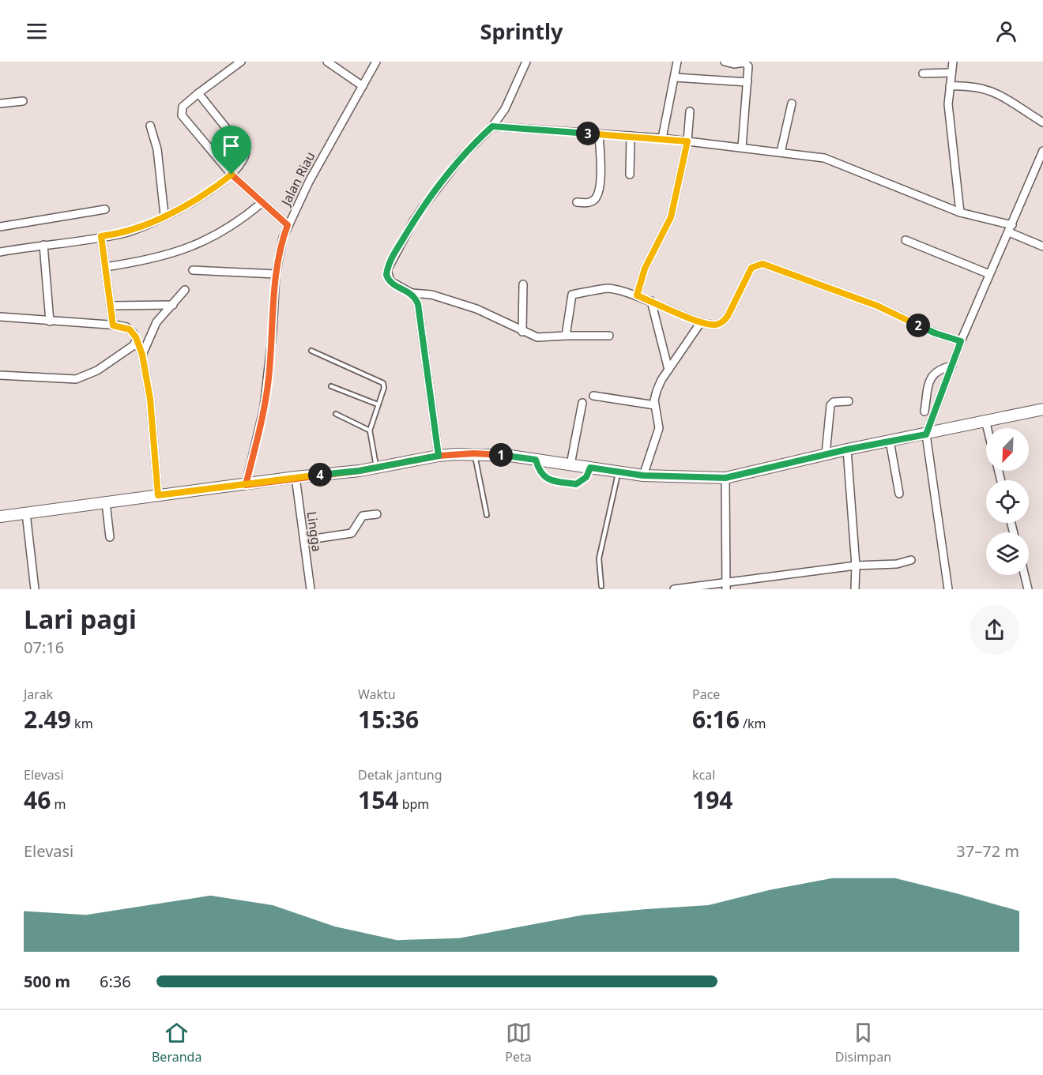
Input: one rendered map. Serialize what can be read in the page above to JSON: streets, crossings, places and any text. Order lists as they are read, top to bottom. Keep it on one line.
{"streets":{"street":["Jalan Riau","Lingga"]},"north":"bottom left","page":{"header":"Sprintly","pins":["3","2","1","4"],"heading":["Lari pagi","07:16"],"stats":[["Jarak","2.49 km"],["Waktu","15:36"],["Pace","6:16 /km"],["Elevasi","46 m"],["Detak jantung","154 bpm"],["kcal","194"]],"chart":["Elevasi","37–72 m"],"list":[{"name":"500 m","note":"6:36"}],"tabs":["Beranda","Peta","Disimpan"]}}
